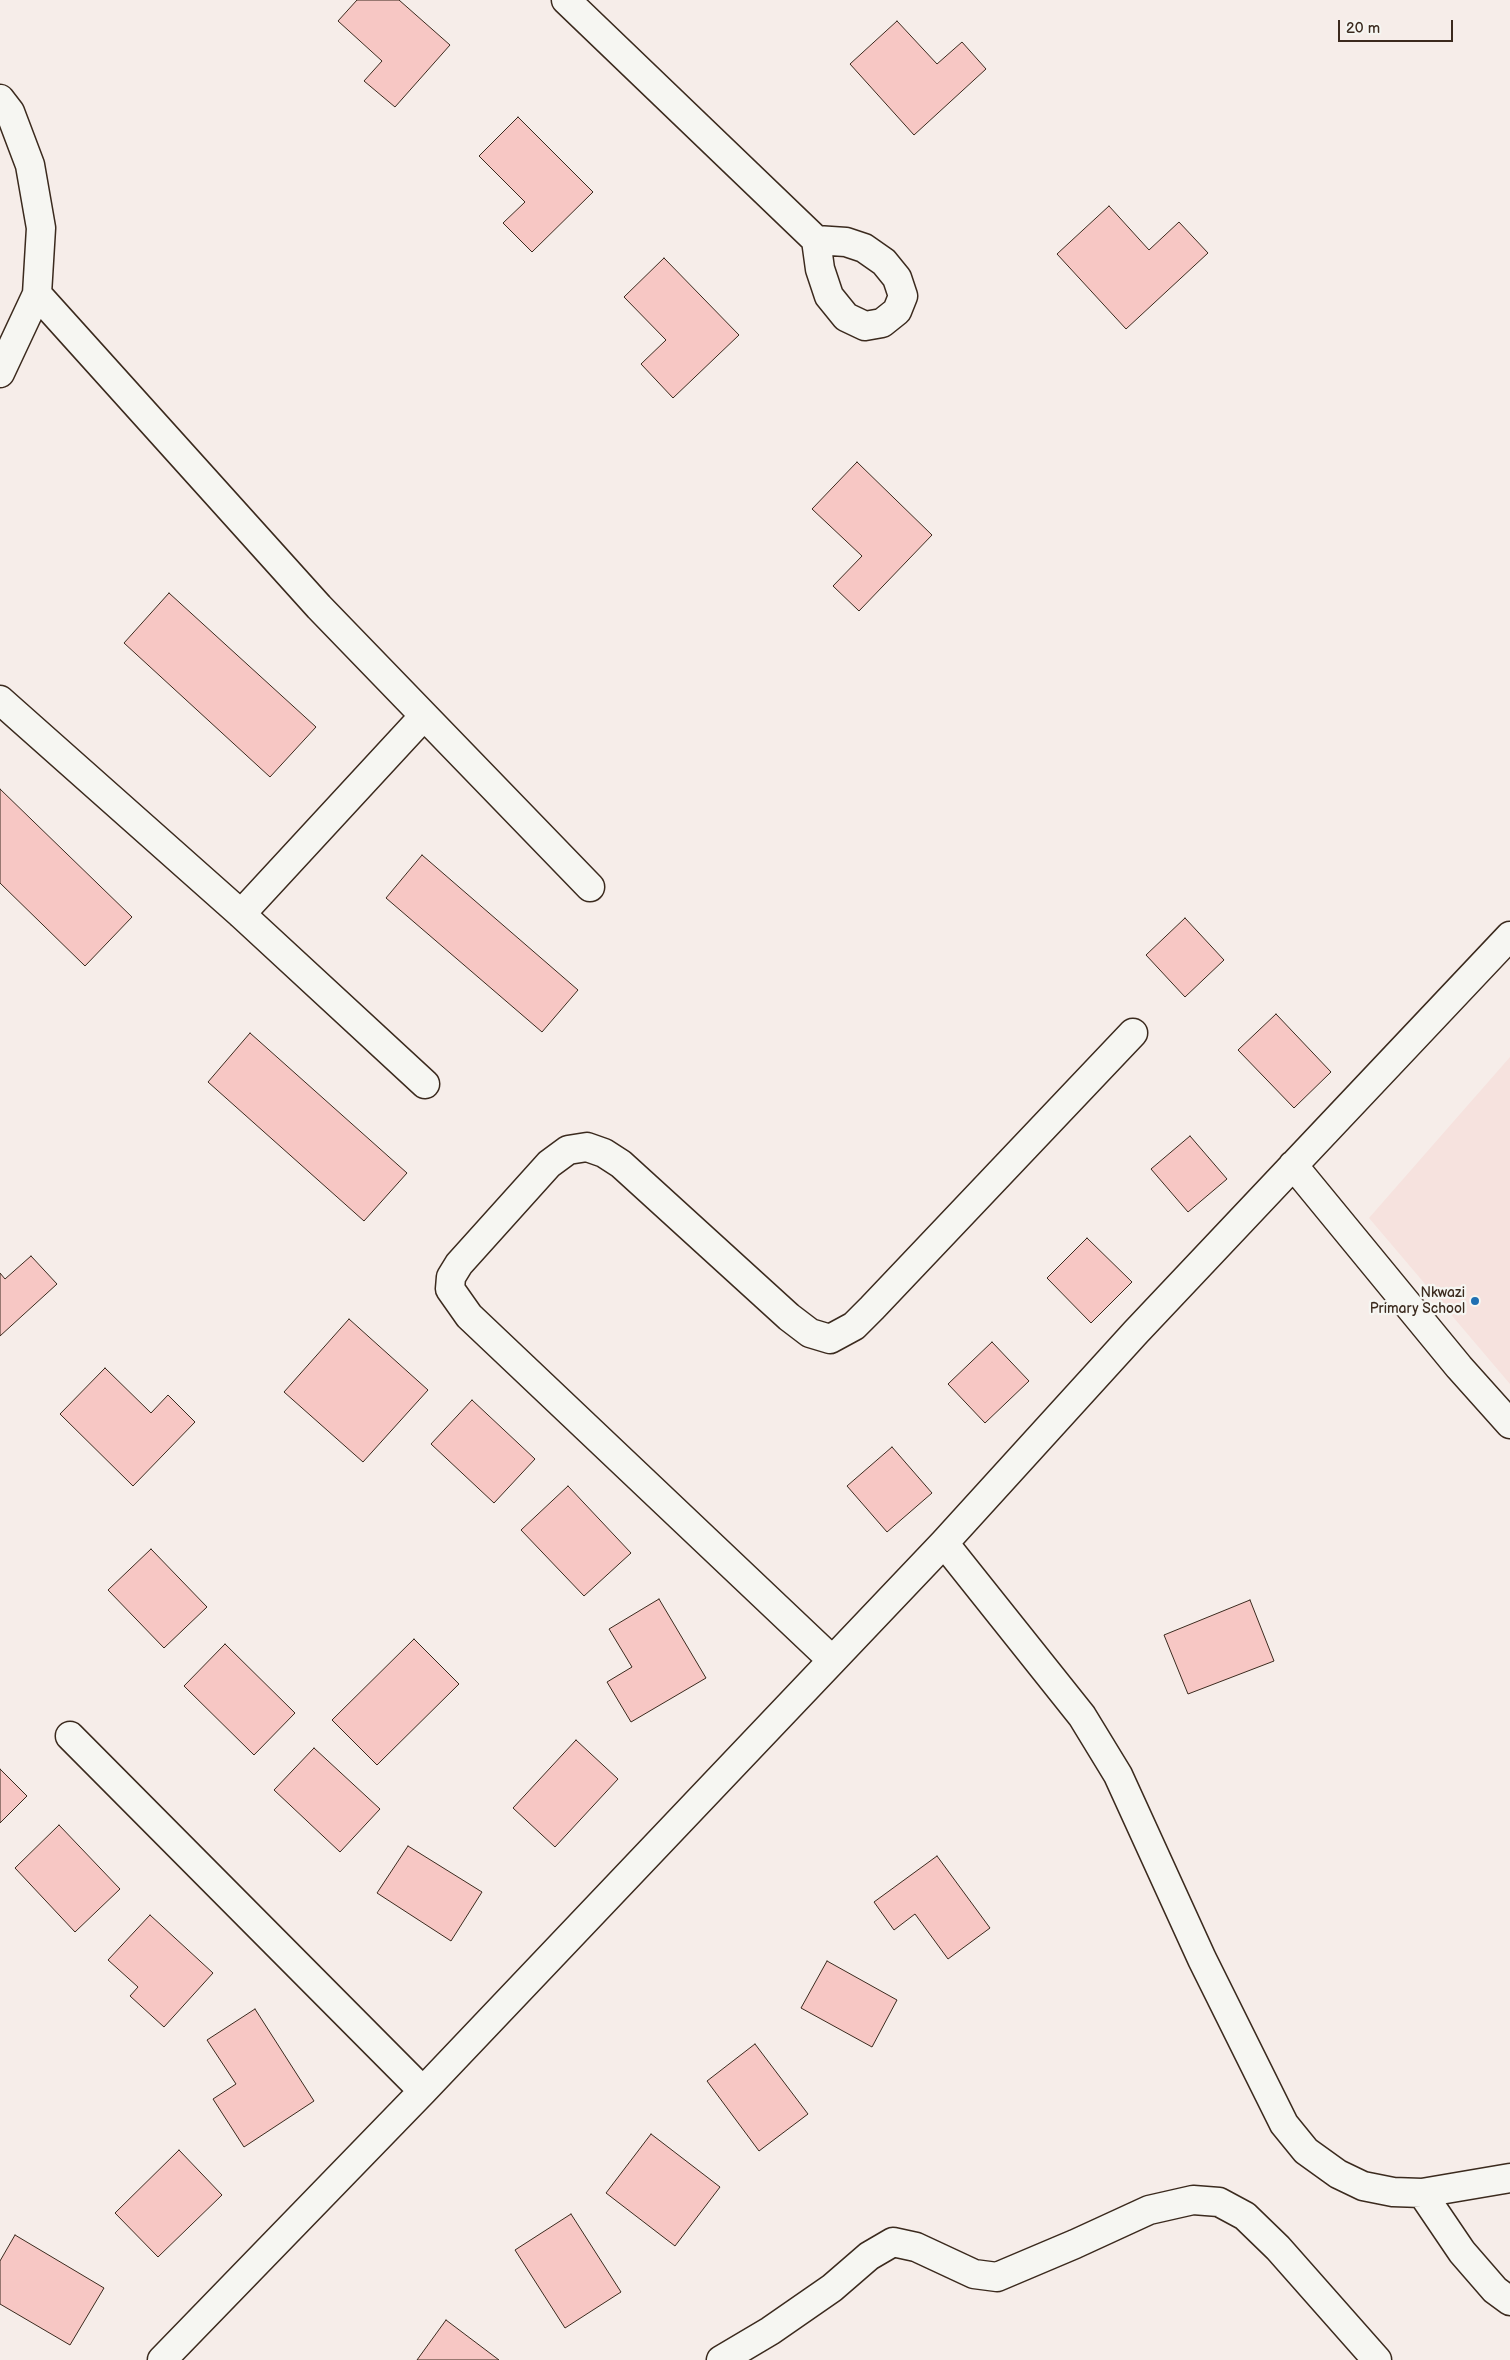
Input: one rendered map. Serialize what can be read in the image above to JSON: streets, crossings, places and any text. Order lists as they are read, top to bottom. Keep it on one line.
{"places":["Nkwazi Primary School"],"scale_bar":"20 m"}
